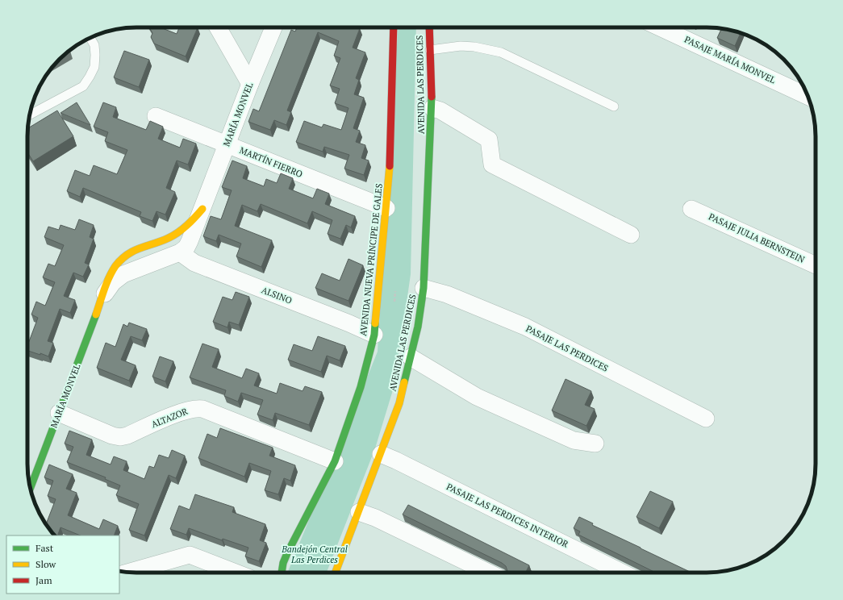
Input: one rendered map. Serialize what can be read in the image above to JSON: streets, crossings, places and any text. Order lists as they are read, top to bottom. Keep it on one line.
{"streets":{"main road":["AVENIDA LAS PERDICES","MARÍA MONVEL","AVENIDA NUEVA PRÍNCIPE DE GALES"],"street":["PASAJE MARÍA MONVEL","MARTÍN FIERRO","PASAJE JULIA BERNSTEIN","ALSINO","PASAJE LAS PERDICES","ALTAZOR","PASAJE LAS PERDICES INTERIOR"]},"crossings":[["AVENIDA LAS PERDICES","PASAJE LAS PERDICES"],["AVENIDA LAS PERDICES","PASAJE LAS PERDICES INTERIOR"],["MARÍA MONVEL","MARTÍN FIERRO"],["MARÍA MONVEL","ALSINO"],["MARÍA MONVEL","ALTAZOR"],["MARTÍN FIERRO","AVENIDA NUEVA PRÍNCIPE DE GALES"],["AVENIDA NUEVA PRÍNCIPE DE GALES","ALSINO"],["AVENIDA NUEVA PRÍNCIPE DE GALES","ALTAZOR"]],"parks":["Bandejón Central Las Perdices"],"legend":["Fast","Slow","Jam"]}
